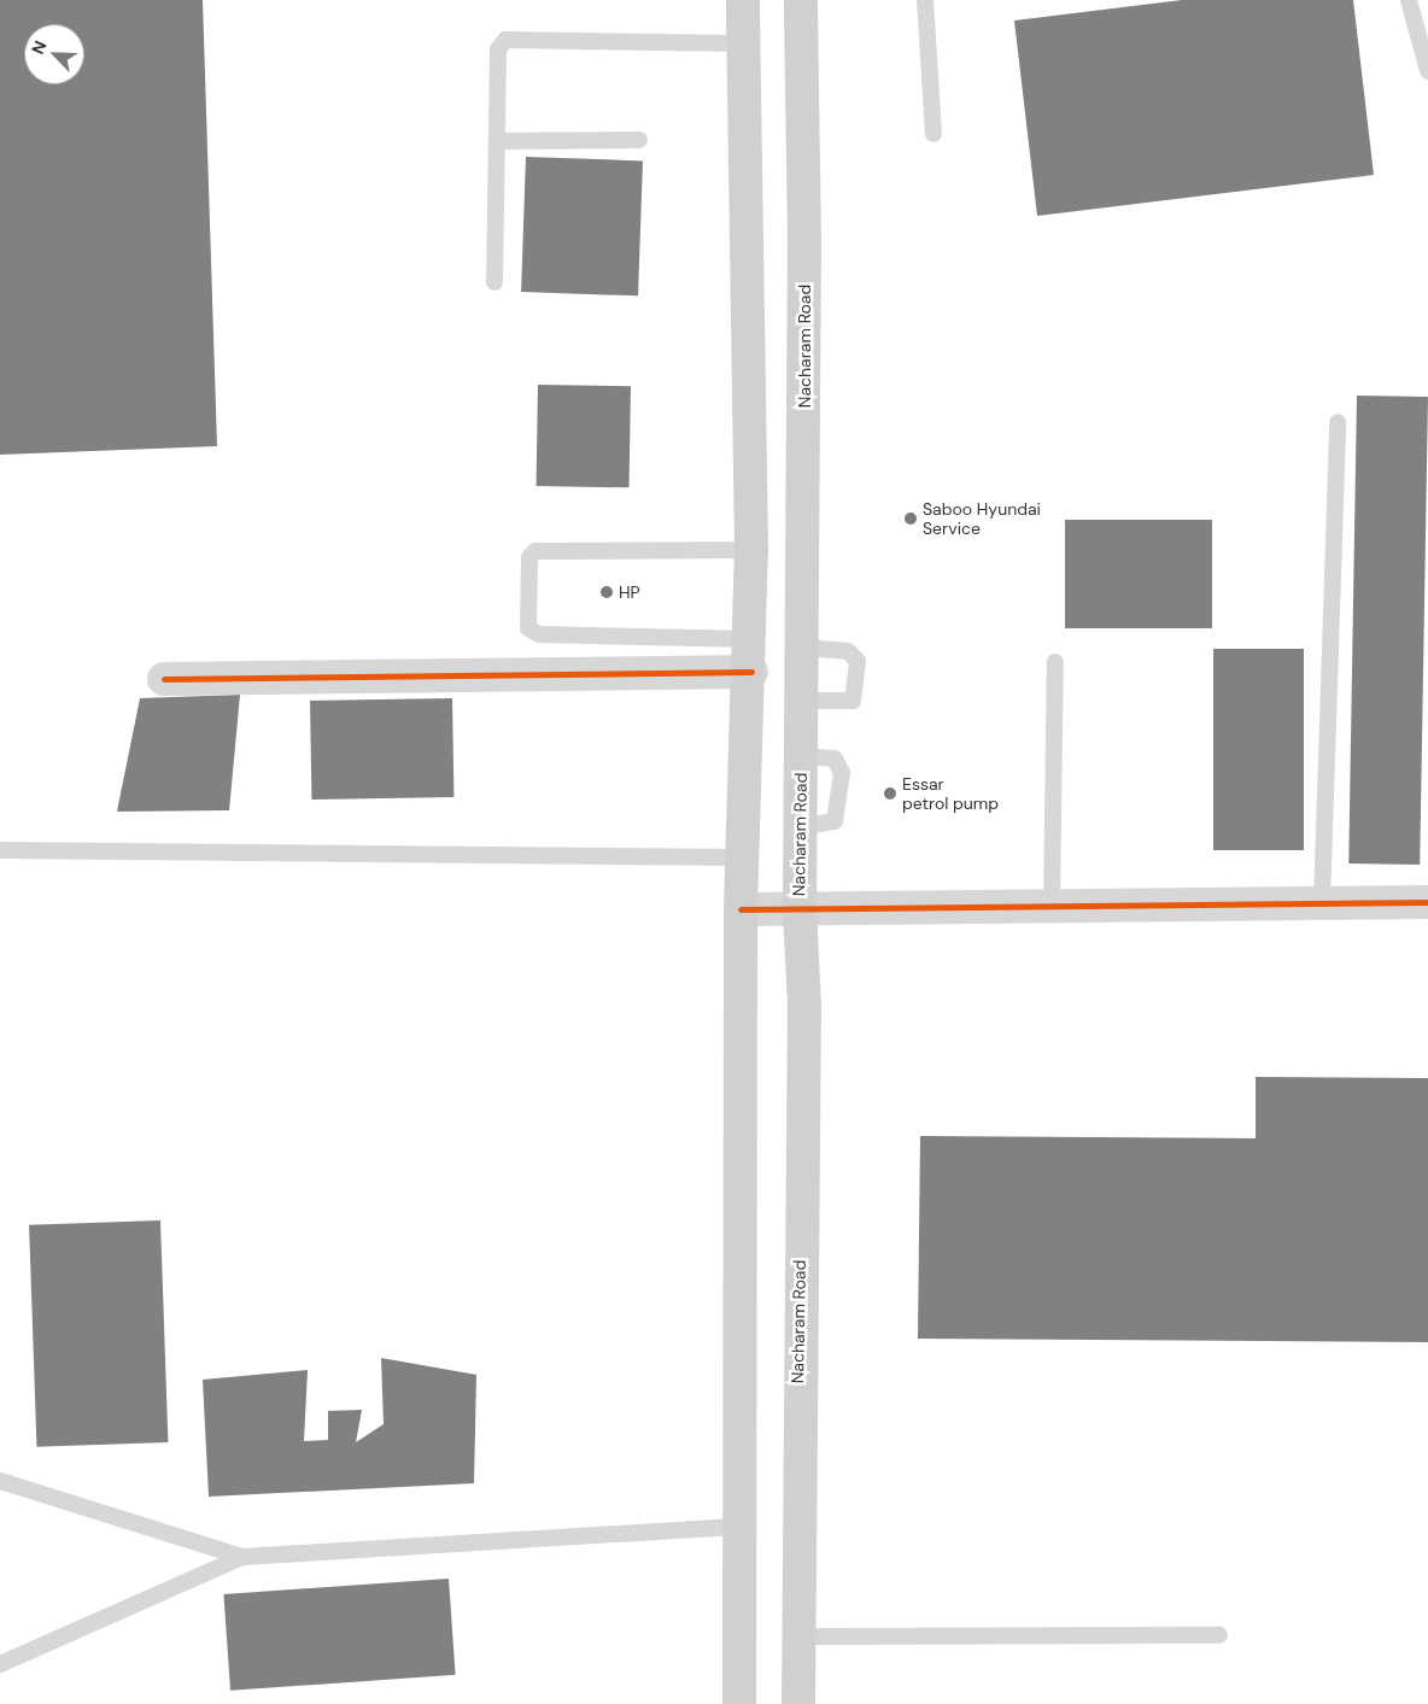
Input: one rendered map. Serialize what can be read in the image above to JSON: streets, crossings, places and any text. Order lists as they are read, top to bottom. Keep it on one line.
{"streets":{"main road":["Nacharam Road"]},"places":["Saboo Hyundai Service","HP","Essar petrol pump"],"north":"top left"}
